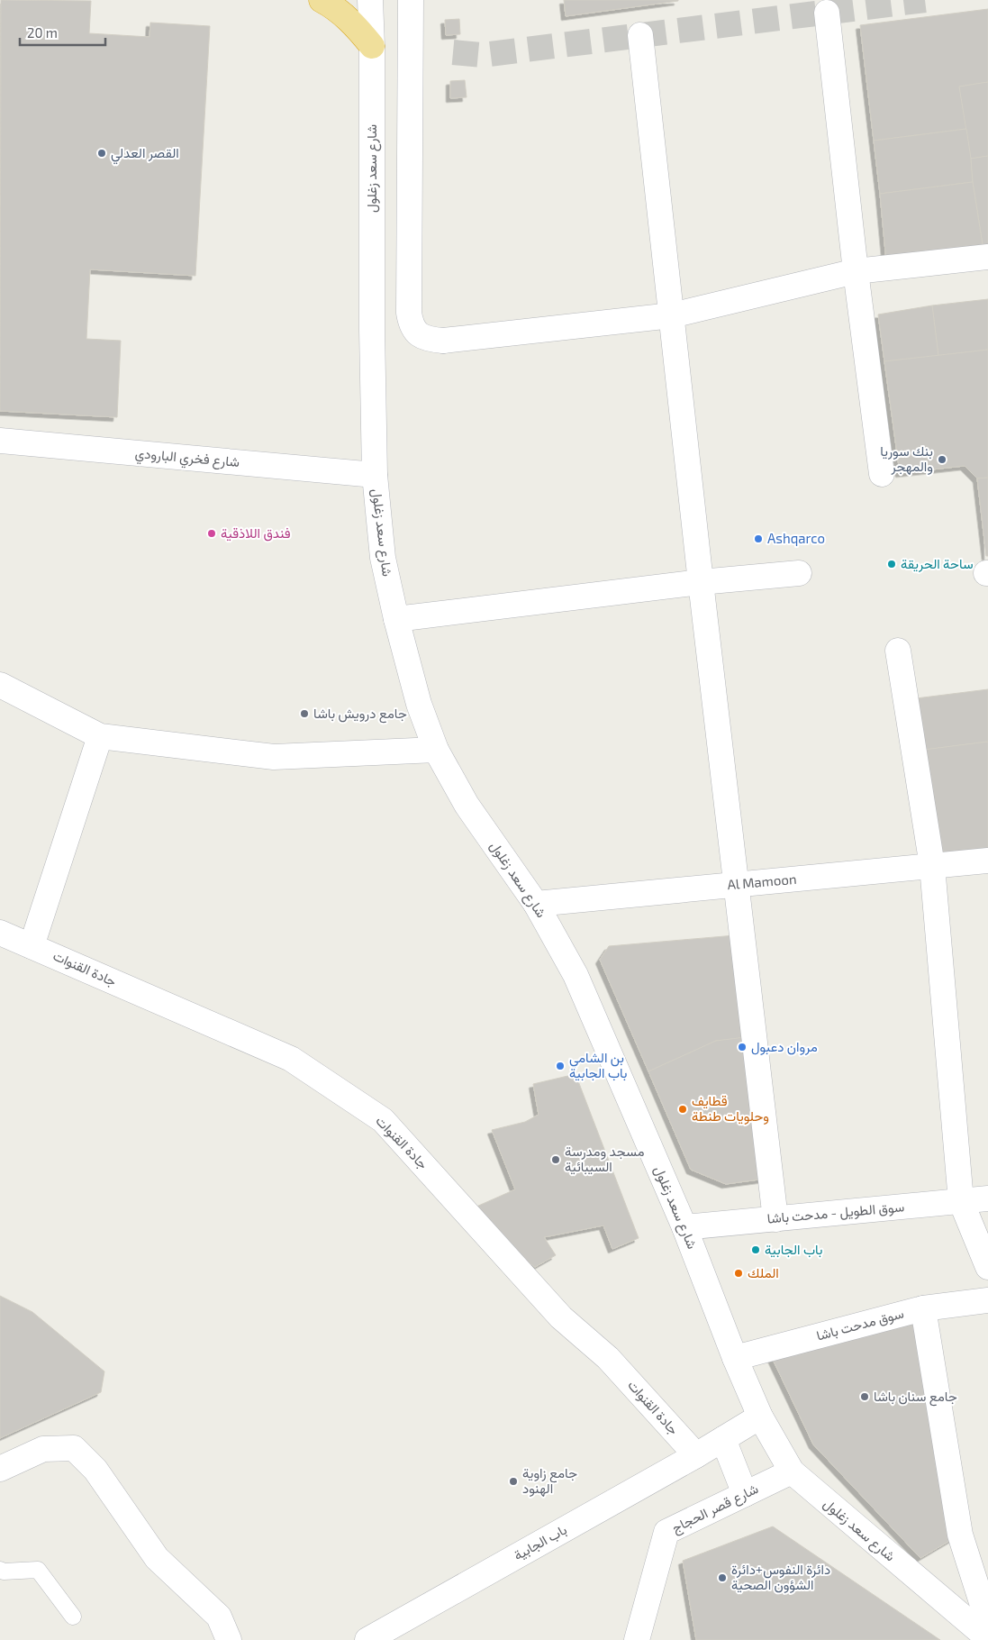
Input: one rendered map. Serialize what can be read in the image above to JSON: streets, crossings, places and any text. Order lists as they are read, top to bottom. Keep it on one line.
{"streets":{"street":["شارع سعد زغلول","شارع فخري البارودي","Al Mamoon","جادة القنوات","سوق الطويل - مدحت باشا","سوق مدحت باشا","شارع قصر الحجاج","باب الجابية"]},"crossings":[["شارع سعد زغلول","شارع فخري البارودي"],["شارع سعد زغلول","Al Mamoon"],["شارع سعد زغلول","سوق الطويل - مدحت باشا"],["شارع سعد زغلول","سوق مدحت باشا"],["شارع سعد زغلول","شارع قصر الحجاج"],["شارع سعد زغلول","باب الجابية"],["جادة القنوات","باب الجابية"]],"places":["القصر العدلي","بنك سوريا والمهجر","فندق اللاذقية","Ashqarco","ساحة الحريقة","جامع درويش باشا","مروان دعبول","بن الشامي باب الجابية","قطايف وحلويات طنطة","مسجد ومدرسة السيبائية","باب الجابية","الملك","جامع سنان باشا","جامع زاوية الهنود","دائرة النفوس+دائرة الشؤون الصحية"],"scale_bar":"20 m"}
